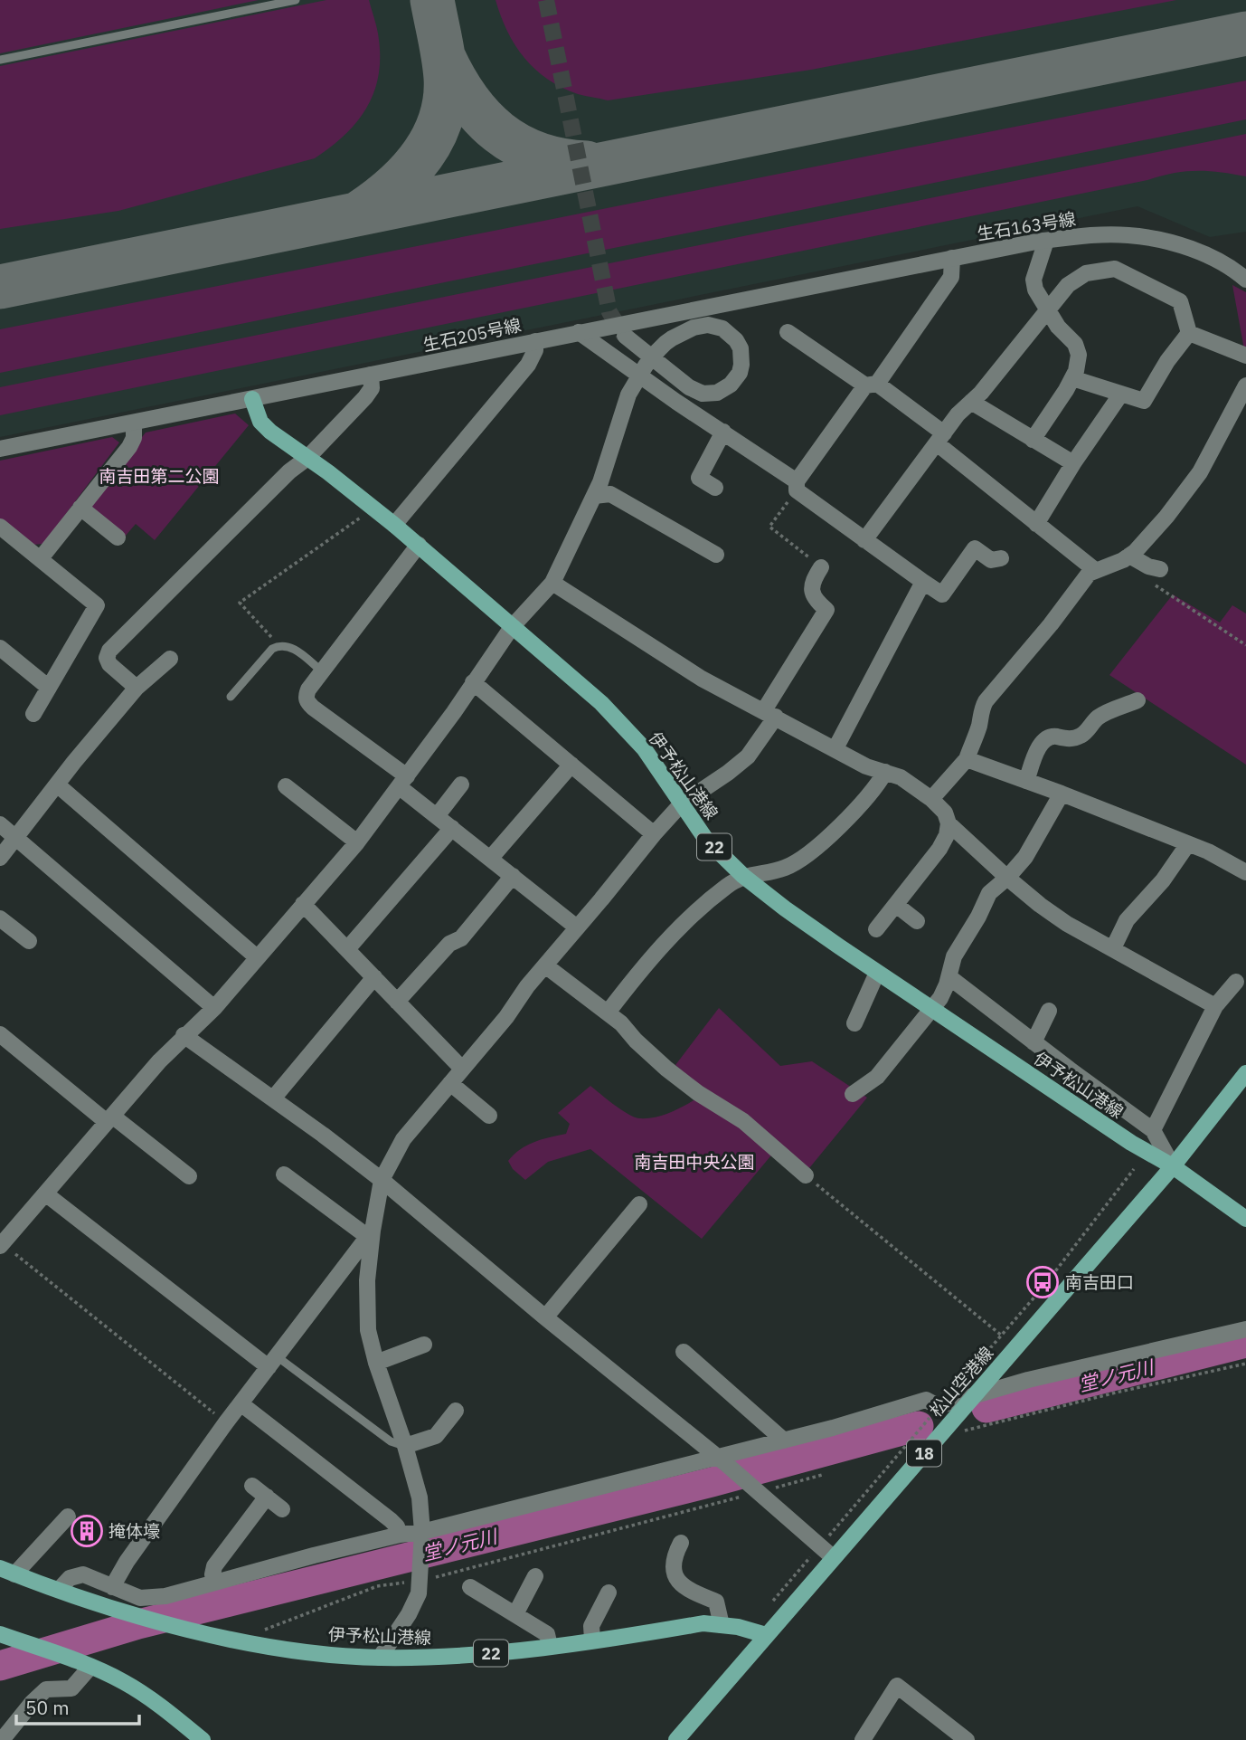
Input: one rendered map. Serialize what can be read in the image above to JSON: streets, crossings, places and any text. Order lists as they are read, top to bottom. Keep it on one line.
{"streets":{"main road":["伊予松山港線","22","松山空港線","18"],"street":["生石163号線","生石205号線"]},"crossings":[["生石163号線","生石205号線"],["生石205号線","伊予松山港線"],["伊予松山港線","松山空港線"]],"water":["堂ノ元川"],"parks":["南吉田第二公園","南吉田中央公園"],"places":{"bus stop":["南吉田口"],"building":["掩体壕"]},"scale_bar":"50 m"}
